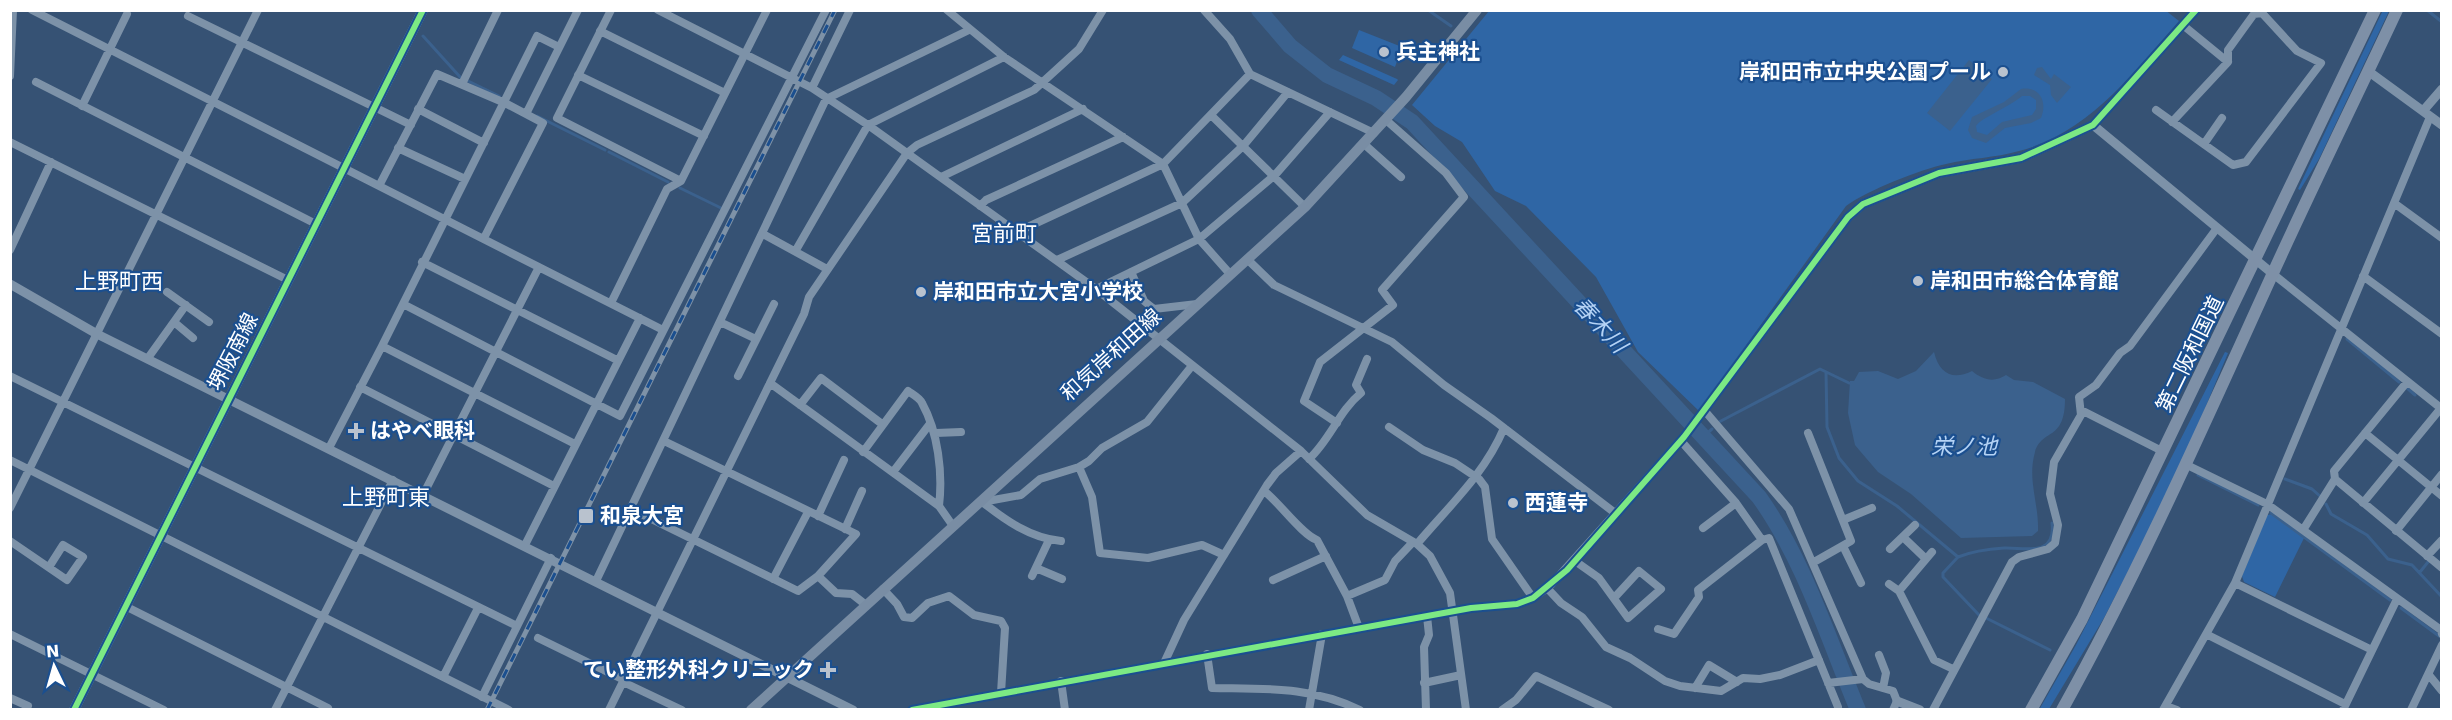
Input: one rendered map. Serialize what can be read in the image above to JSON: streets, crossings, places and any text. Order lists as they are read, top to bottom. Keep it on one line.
{"streets":{"highway":["第二阪和国道"],"main road":["堺阪南線","和気岸和田線"]},"districts":["宮前町","上野町西","上野町東"],"water":["春木川","栄ノ池"],"places":{"other":["兵主神社","岸和田市立中央公園プール","岸和田市総合体育館","岸和田市立大宮小学校","西蓮寺"],"health":["はやべ眼科","てい整形外科クリニック"],"transit":["和泉大宮"]},"north":"top"}
